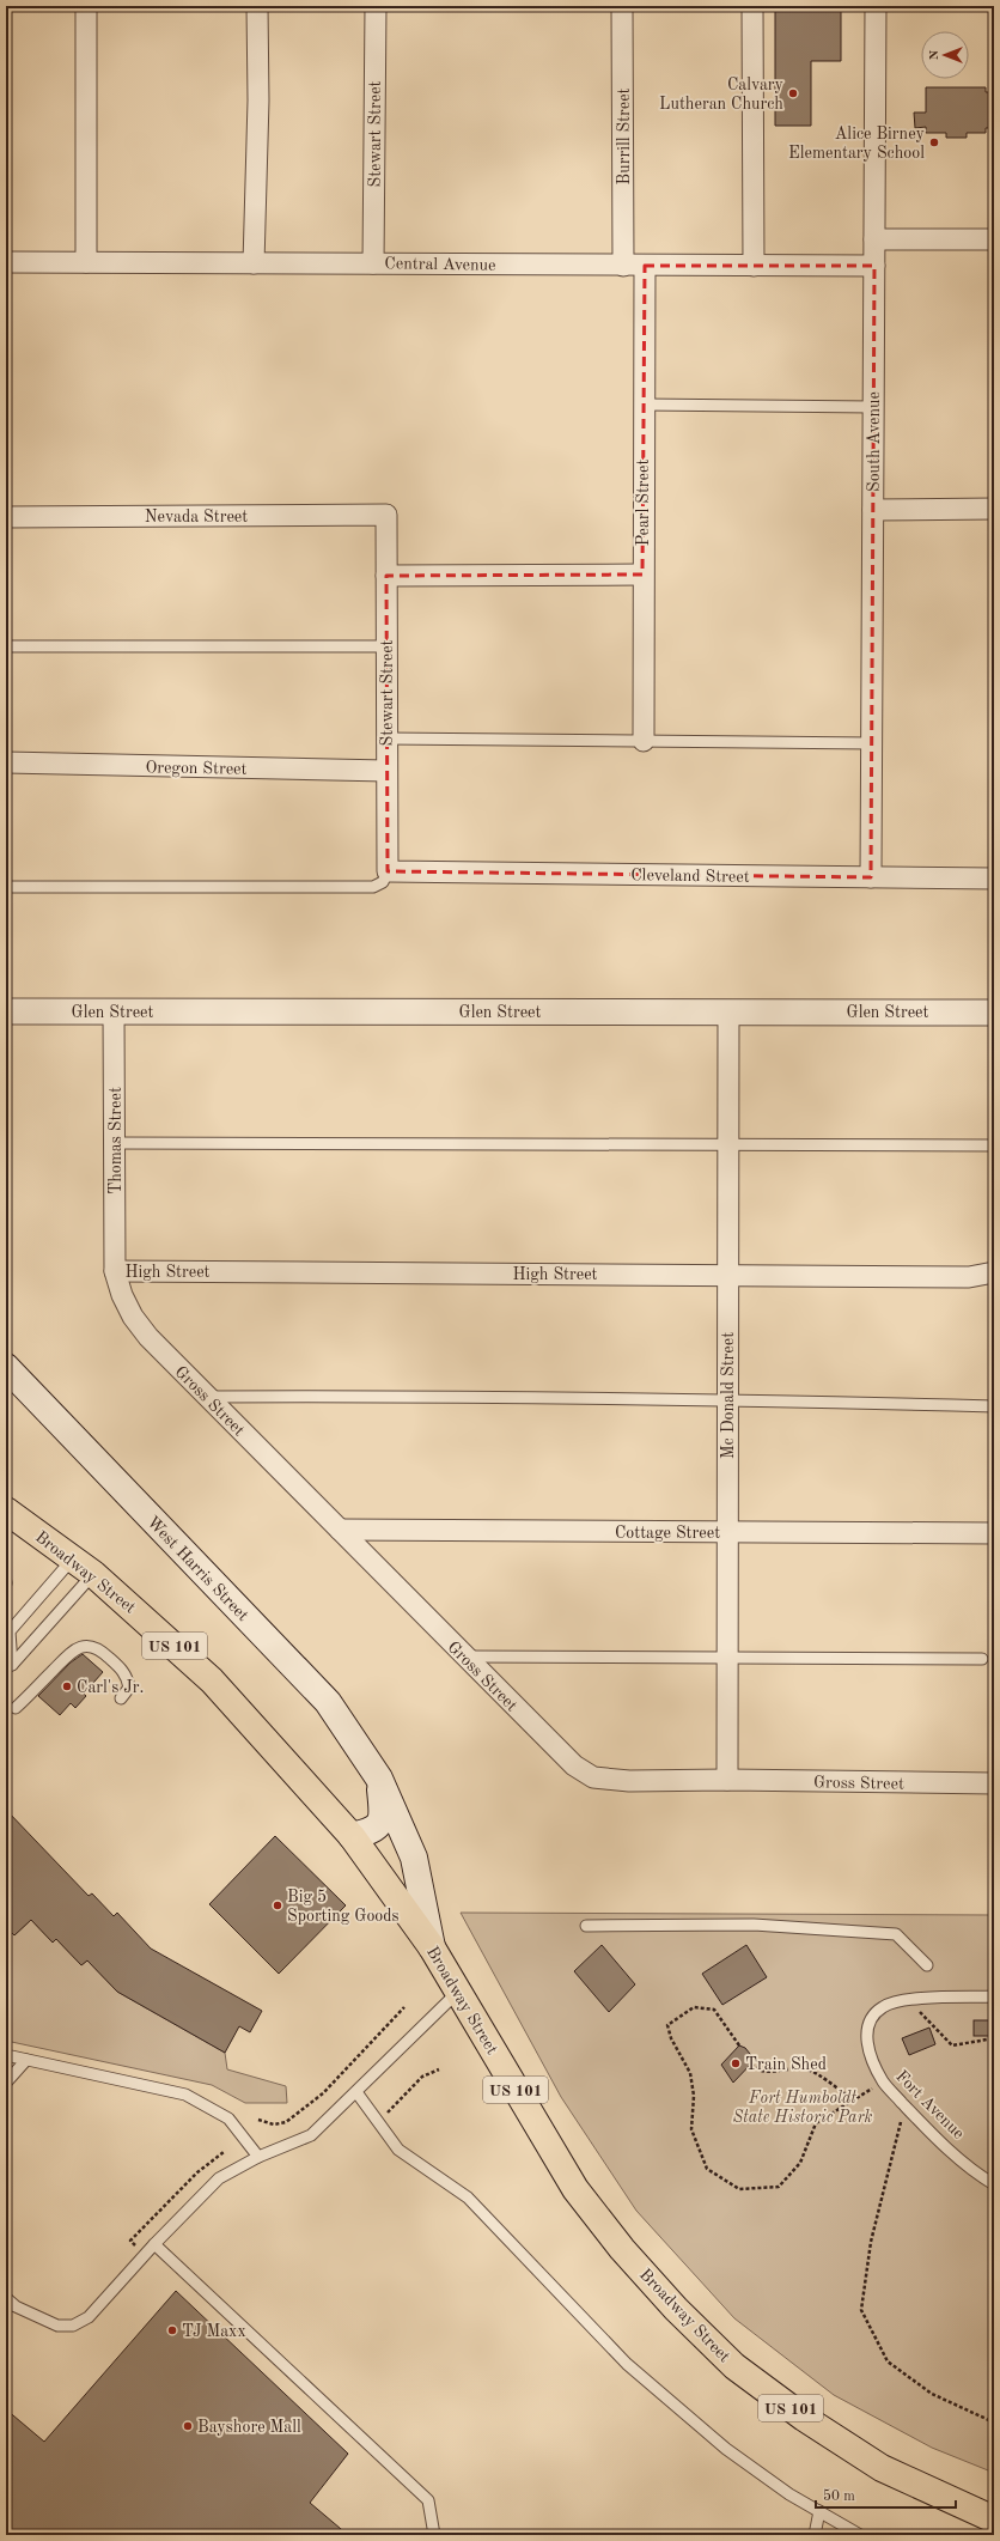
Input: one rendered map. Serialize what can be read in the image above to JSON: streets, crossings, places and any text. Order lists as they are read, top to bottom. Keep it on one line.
{"streets":{"highway":["Broadway Street","US 101"],"main road":["West Harris Street"],"street":["Stewart Street","Burrill Street","Central Avenue","South Avenue","Pearl Street","Nevada Street","Oregon Street","Cleveland Street","Glen Street","Thomas Street","High Street","Mc Donald Street","Gross Street","Cottage Street"],"lane":["Fort Avenue"]},"crossings":[["Stewart Street","Central Avenue"],["Stewart Street","Nevada Street"],["Stewart Street","Oregon Street"],["Stewart Street","Cleveland Street"],["Burrill Street","Central Avenue"],["Central Avenue","South Avenue"],["Central Avenue","Pearl Street"],["South Avenue","Cleveland Street"],["Glen Street","Thomas Street"],["Glen Street","Mc Donald Street"],["Thomas Street","High Street"],["Thomas Street","Gross Street"],["High Street","Mc Donald Street"],["High Street","Gross Street"],["Mc Donald Street","Gross Street"],["Mc Donald Street","Cottage Street"],["Gross Street","Cottage Street"],["West Harris Street","Broadway Street"]],"parks":["Fort Humboldt State Historic Park"],"places":["Calvary Lutheran Church","Alice Birney Elementary School","Carl's Jr.","Big 5 Sporting Goods","Train Shed","TJ Maxx","Bayshore Mall"],"scale_bar":"50 m","north":"left"}
